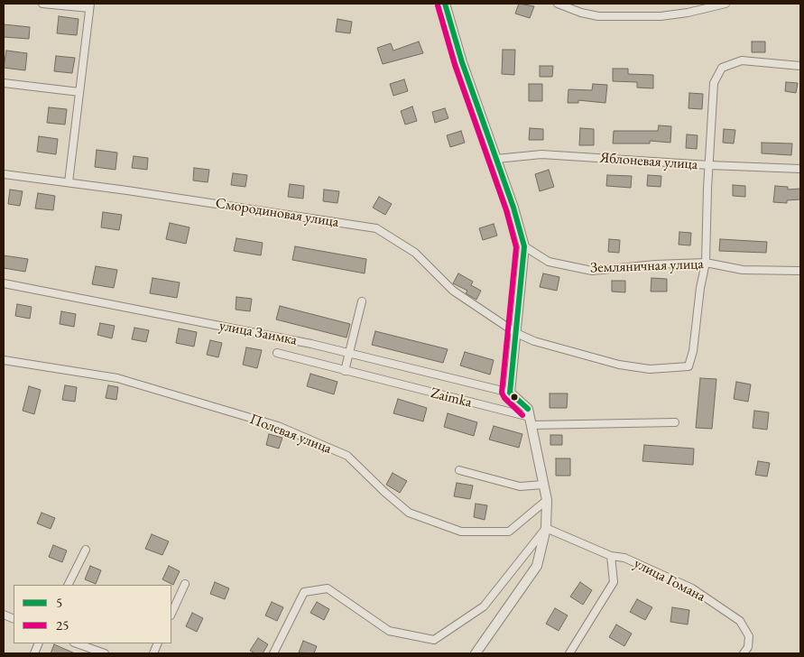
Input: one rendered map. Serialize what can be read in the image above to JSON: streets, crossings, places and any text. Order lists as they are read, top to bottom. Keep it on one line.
{"streets":{"street":["Яблоневая улица","Смородиновая улица","Земляничная улица","улица Заимка","Zaimka","Полевая улица","улица Гомана"]},"crossings":[["Смородиновая улица","Земляничная улица"]],"lines":["transit line 5","transit line 25"],"legend":["5","25"]}
